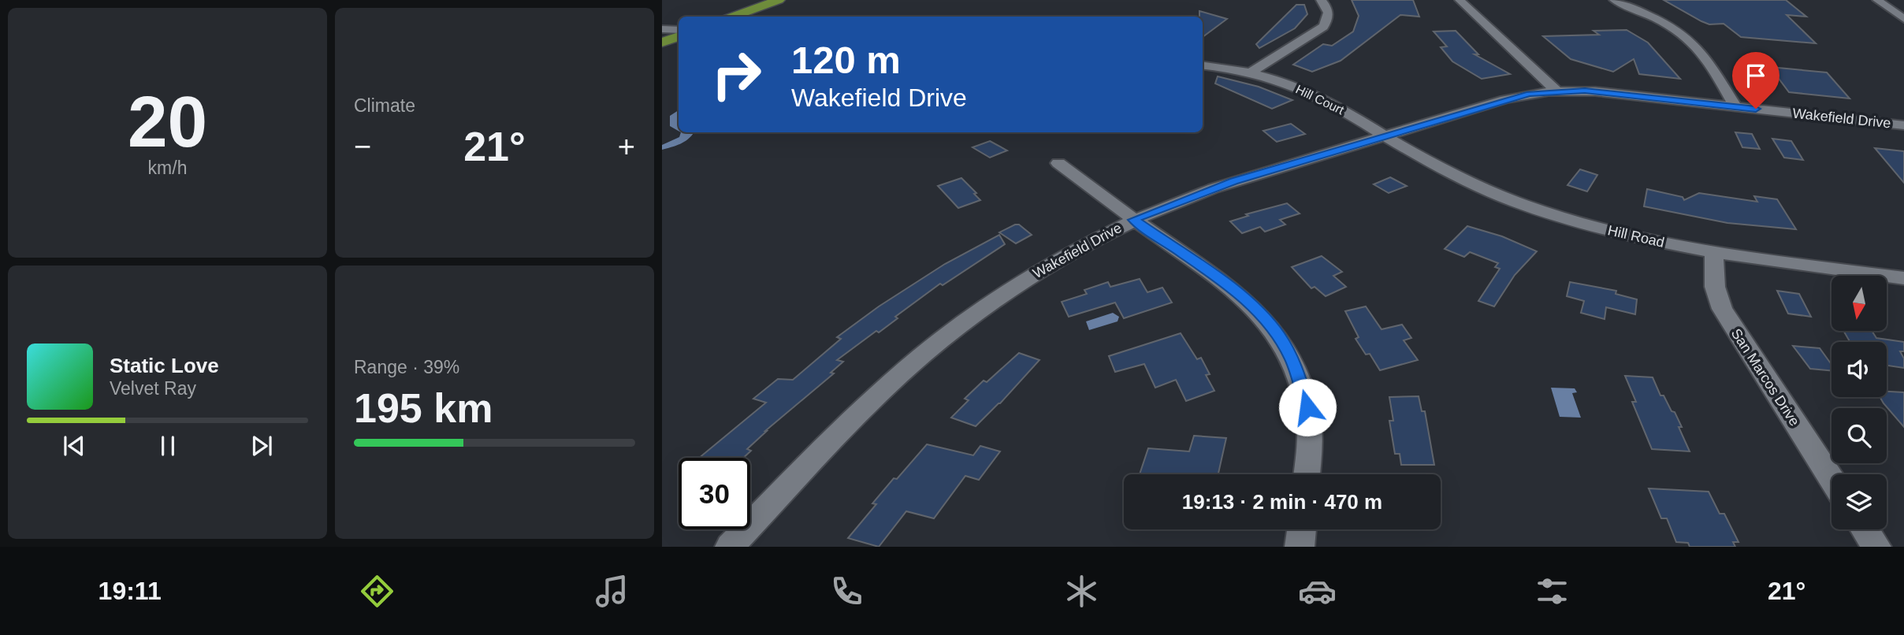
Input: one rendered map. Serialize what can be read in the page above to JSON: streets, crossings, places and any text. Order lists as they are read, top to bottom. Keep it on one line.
{"streets":{"street":["Hill Court","Wakefield Drive","Hill Road","San Marcos Drive"]},"crossings":[["Hill Court","Wakefield Drive"],["Hill Court","Hill Road"],["Wakefield Drive","Hill Road"],["Hill Road","San Marcos Drive"]],"north":"bottom","page":{"tile":[["20","km/h"],"Climate",["Range · 39%","195 km"]],"turn":["120 m","Wakefield Drive"],"heat":["−","21°","+"],"song":["Static Love","Velvet Ray"],"limit":"30","trip":"19:13 · 2 min · 470 m","tabs":["19:11","21°"]}}
